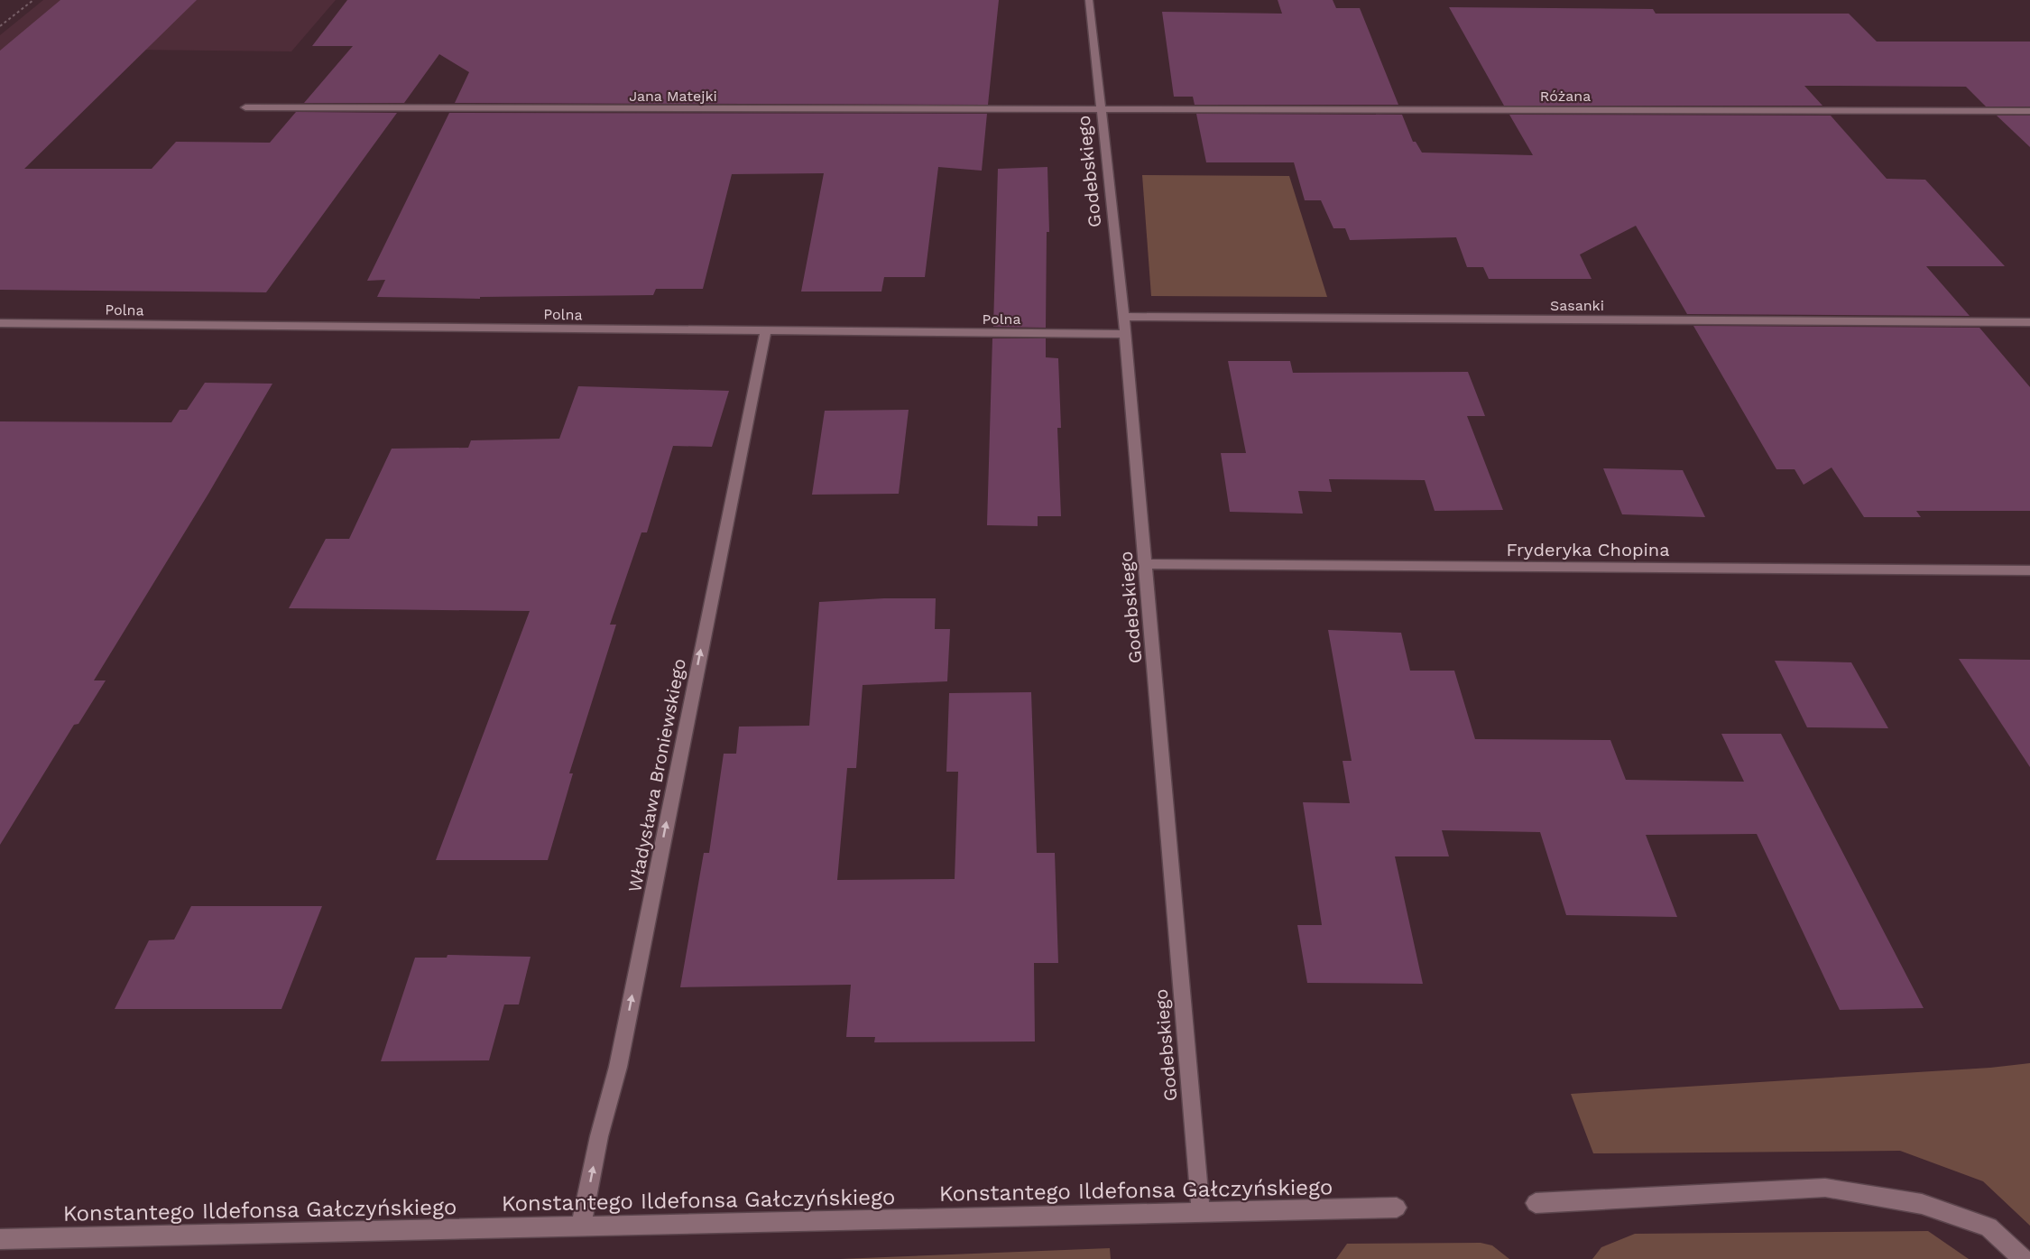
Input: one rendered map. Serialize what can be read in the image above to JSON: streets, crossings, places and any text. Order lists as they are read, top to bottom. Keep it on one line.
{"streets":{"street":["Jana Matejki","Różana","Godebskiego","Sasanki","Polna","Fryderyka Chopina","Władysława Broniewskiego","Konstantego Ildefonsa Gałczyńskiego"]},"crossings":[["Jana Matejki","Różana"],["Jana Matejki","Godebskiego"],["Różana","Godebskiego"],["Godebskiego","Sasanki"],["Godebskiego","Polna"],["Godebskiego","Fryderyka Chopina"],["Godebskiego","Konstantego Ildefonsa Gałczyńskiego"],["Polna","Władysława Broniewskiego"],["Władysława Broniewskiego","Konstantego Ildefonsa Gałczyńskiego"]],"one_way":["Władysława Broniewskiego"]}
